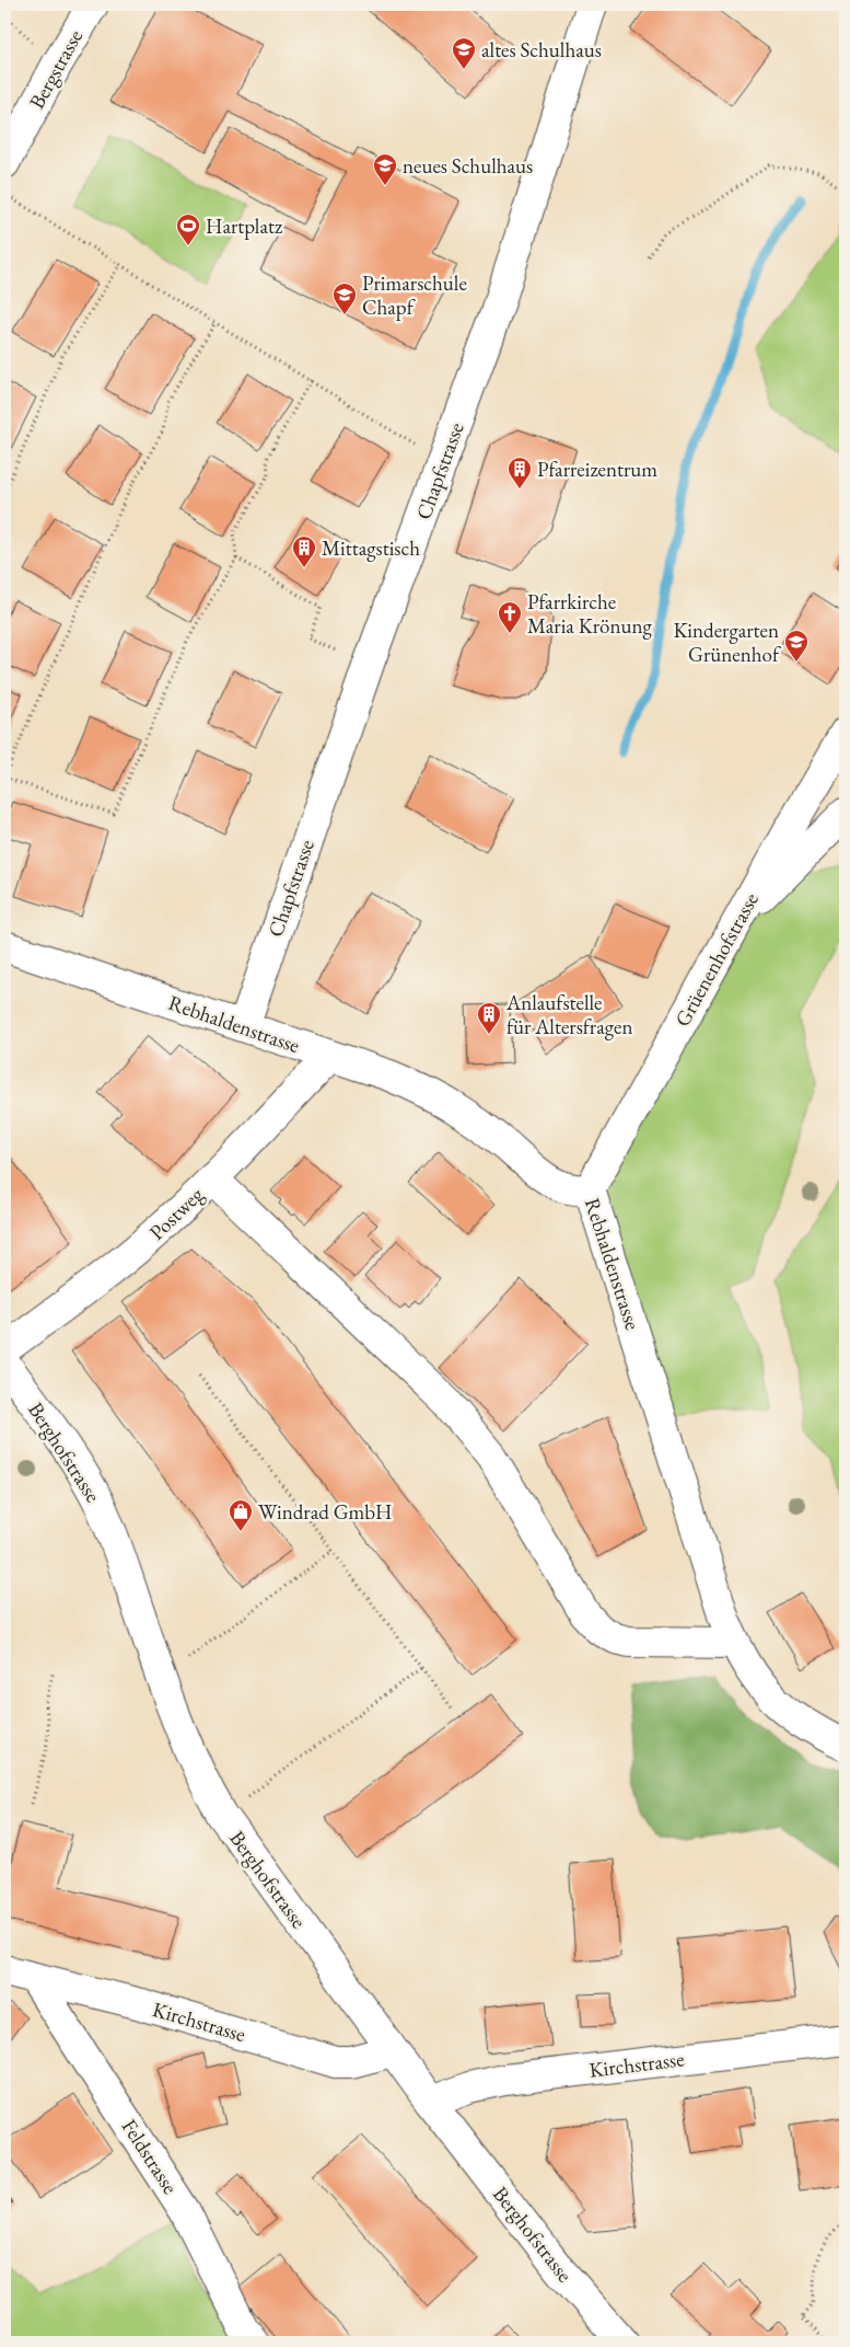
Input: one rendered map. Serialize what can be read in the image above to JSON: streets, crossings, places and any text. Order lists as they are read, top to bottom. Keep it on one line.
{"streets":{"street":["Bergstrasse","Chapfstrasse","Grüenenhofstrasse","Rebhaldenstrasse","Postweg","Berghofstrasse","Kirchstrasse","Feldstrasse"]},"crossings":[["Chapfstrasse","Rebhaldenstrasse"],["Grüenenhofstrasse","Rebhaldenstrasse"],["Rebhaldenstrasse","Postweg"],["Berghofstrasse","Kirchstrasse"],["Kirchstrasse","Feldstrasse"]],"places":{"school or university":["altes Schulhaus","neues Schulhaus","Primarschule Chapf","Kindergarten Grünenhof"],"sports":["Hartplatz"],"building":["Pfarreizentrum","Mittagstisch","Anlaufstelle für Altersfragen"],"church":["Pfarrkirche Maria Krönung"],"shop":["Windrad GmbH"]}}
